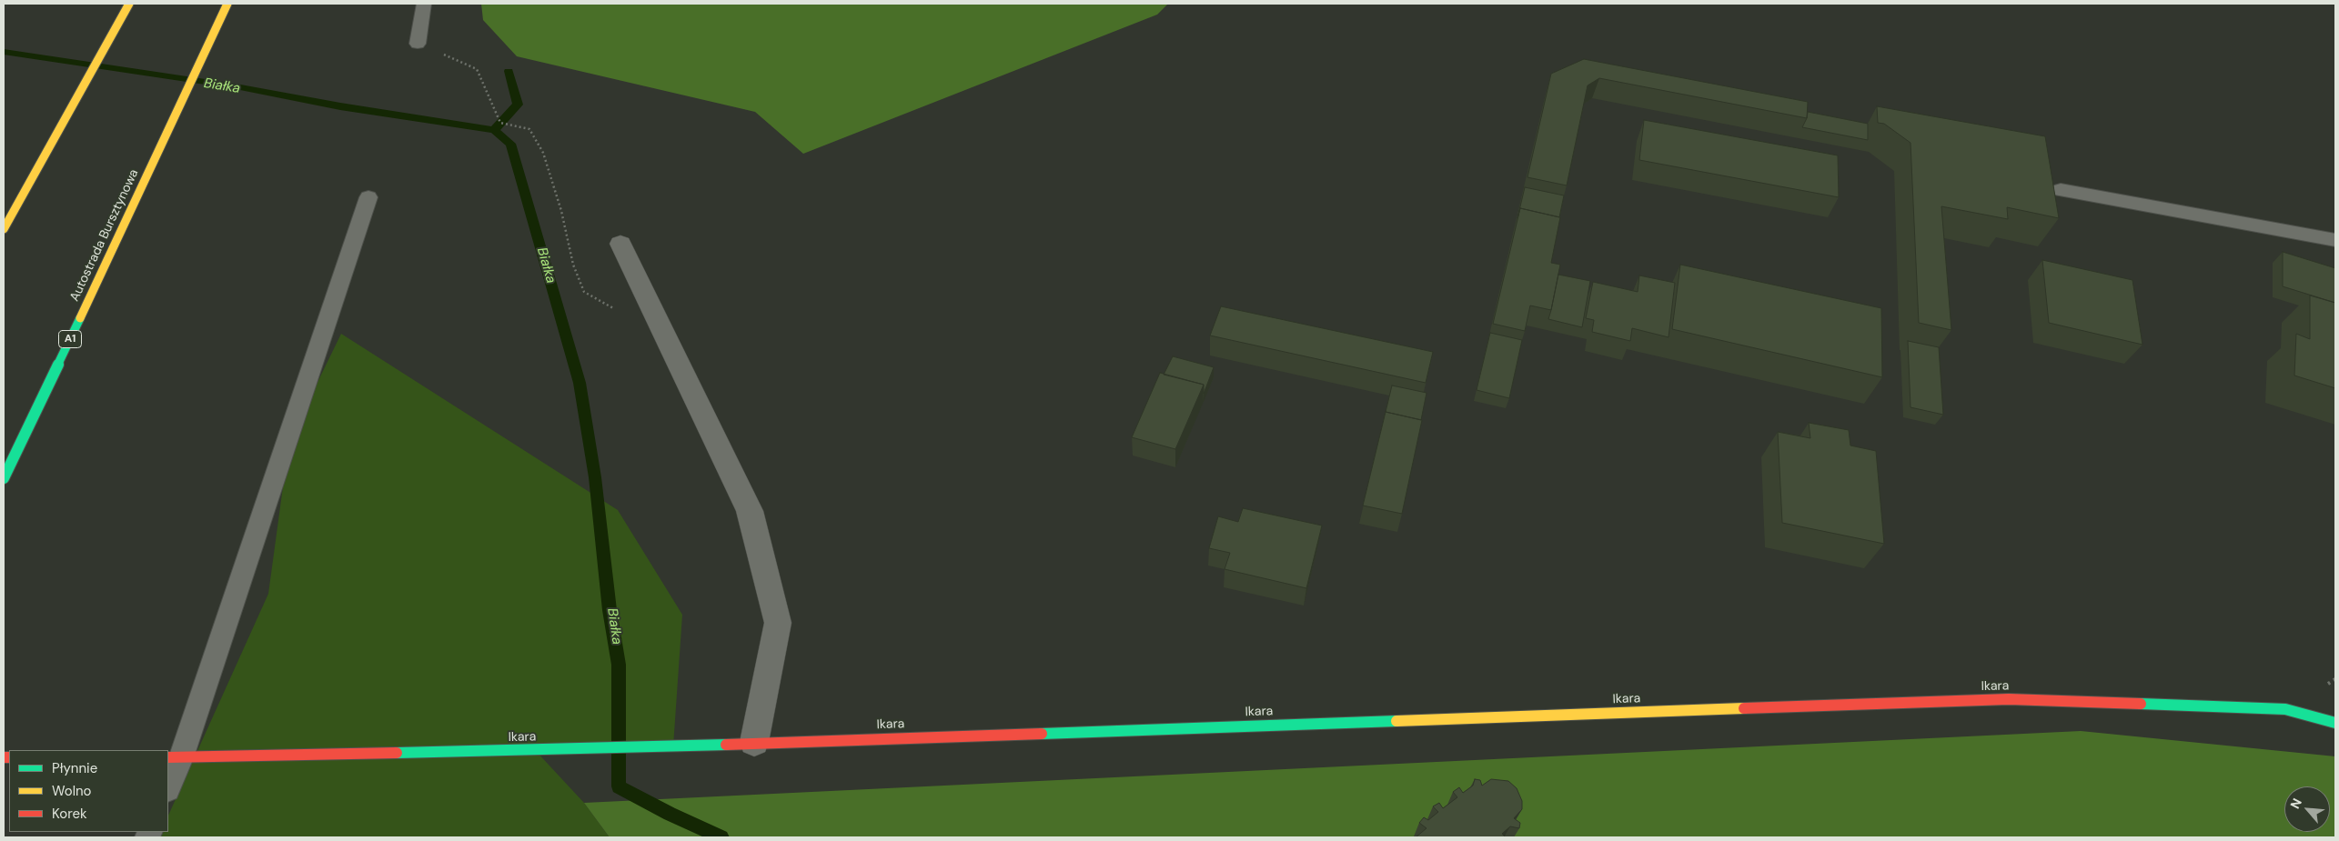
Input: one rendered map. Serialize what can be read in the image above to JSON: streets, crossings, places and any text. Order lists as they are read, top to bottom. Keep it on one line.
{"streets":{"main road":["Autostrada Bursztynowa","A1","Ikara"]},"water":["Białka"],"legend":["Płynnie","Wolno","Korek"],"north":"top left"}
